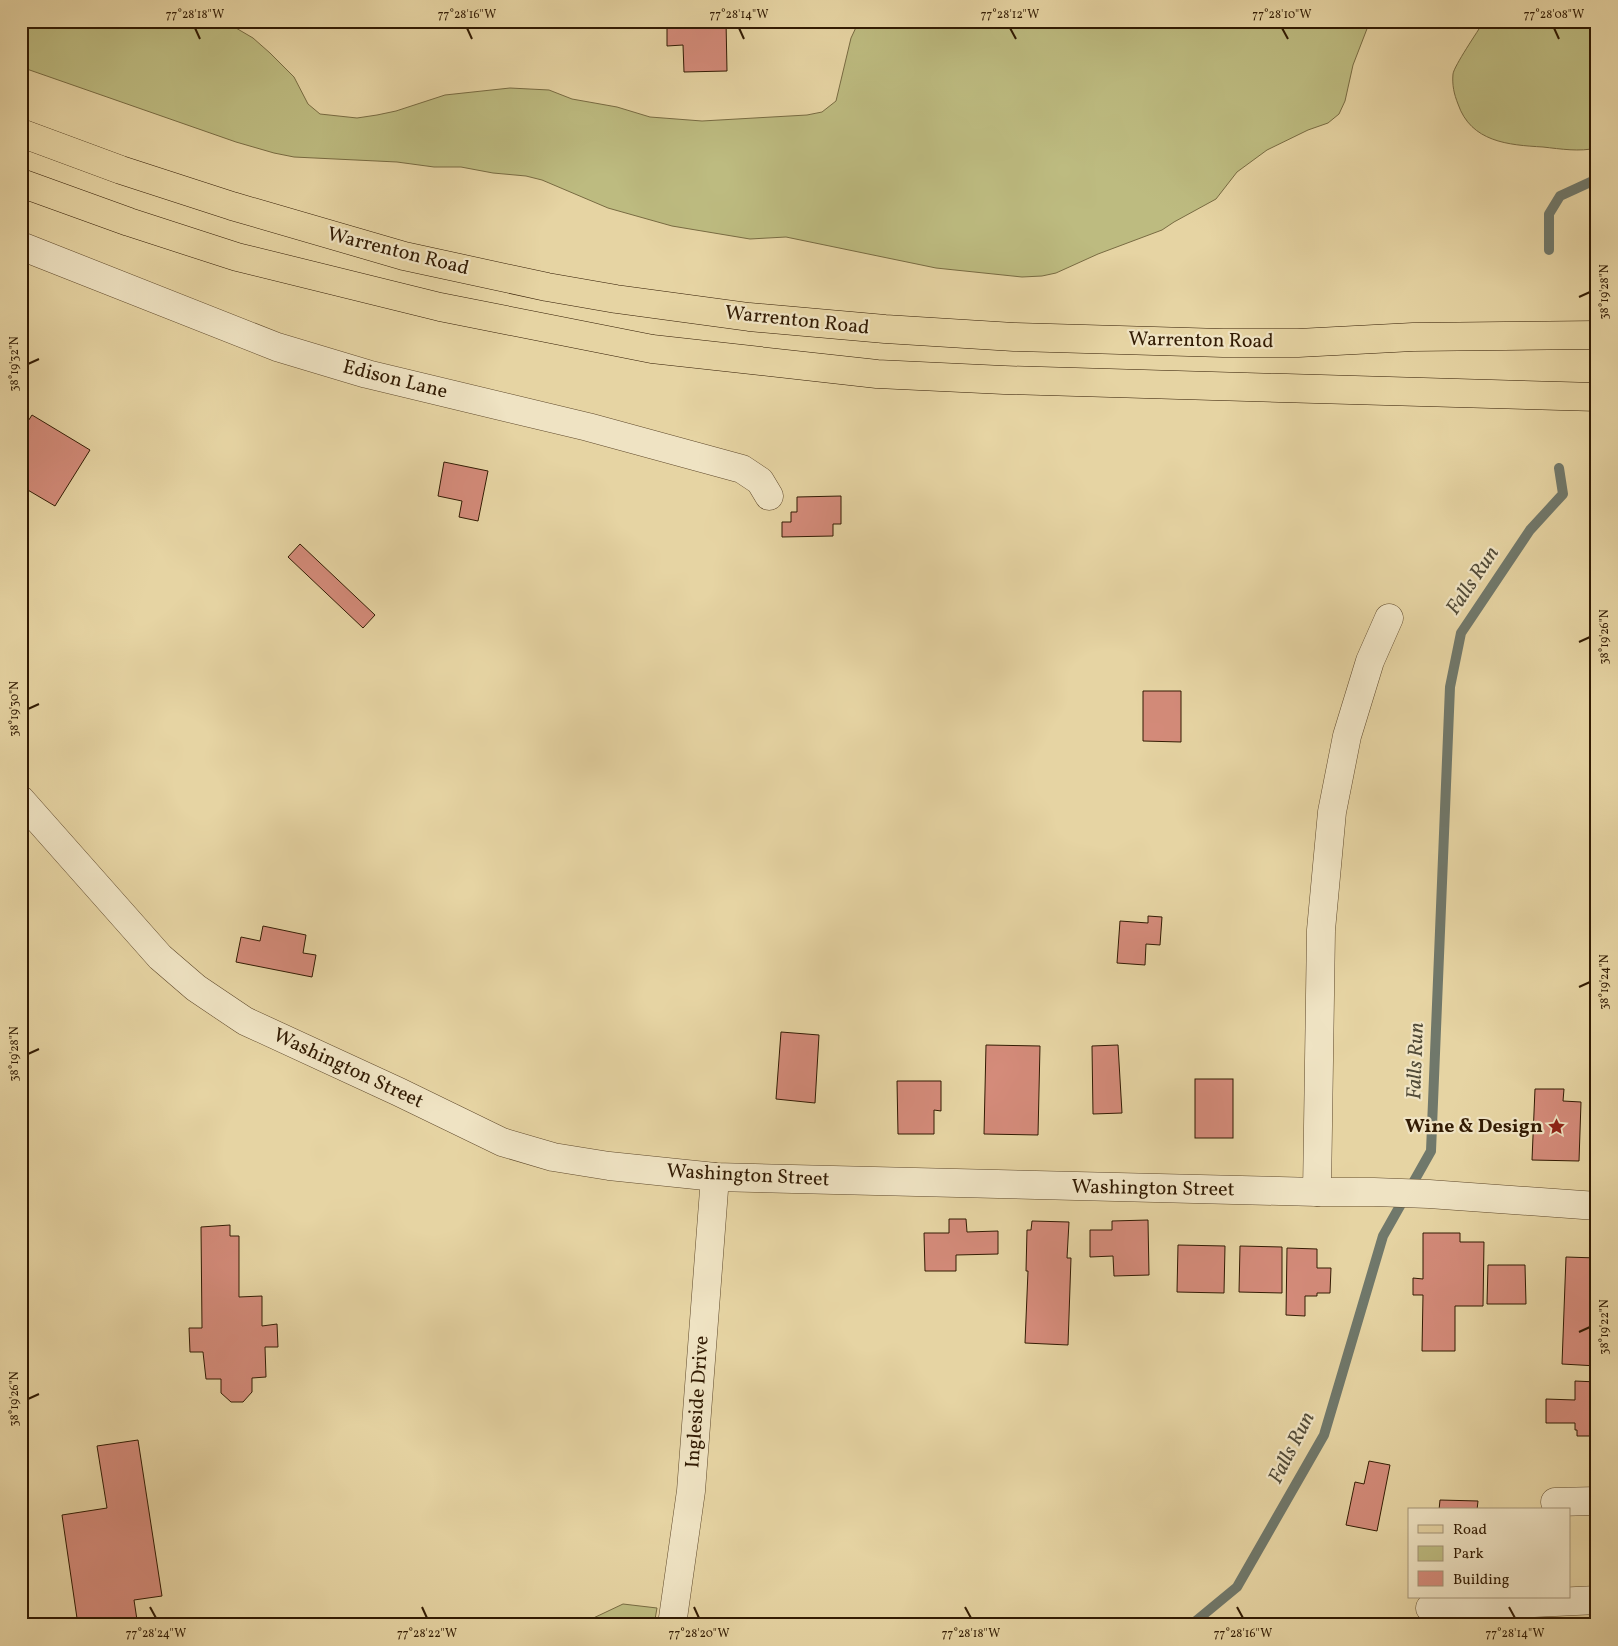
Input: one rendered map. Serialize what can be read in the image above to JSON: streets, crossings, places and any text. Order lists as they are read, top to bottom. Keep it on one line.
{"streets":{"main road":["Warrenton Road"],"street":["Edison Lane","Washington Street","Ingleside Drive"]},"crossings":[["Washington Street","Ingleside Drive"]],"water":["Falls Run"],"places":{"place":["Wine & Design"]},"legend":["Road","Park","Building"],"coordinates":["77°28'18\"W","77°28'16\"W","77°28'14\"W","77°28'12\"W","77°28'10\"W","77°28'08\"W","38°19'28\"N","38°19'32\"N","38°19'26\"N","38°19'30\"N","38°19'24\"N","38°19'22\"N","77°28'24\"W","77°28'22\"W","77°28'20\"W"]}
